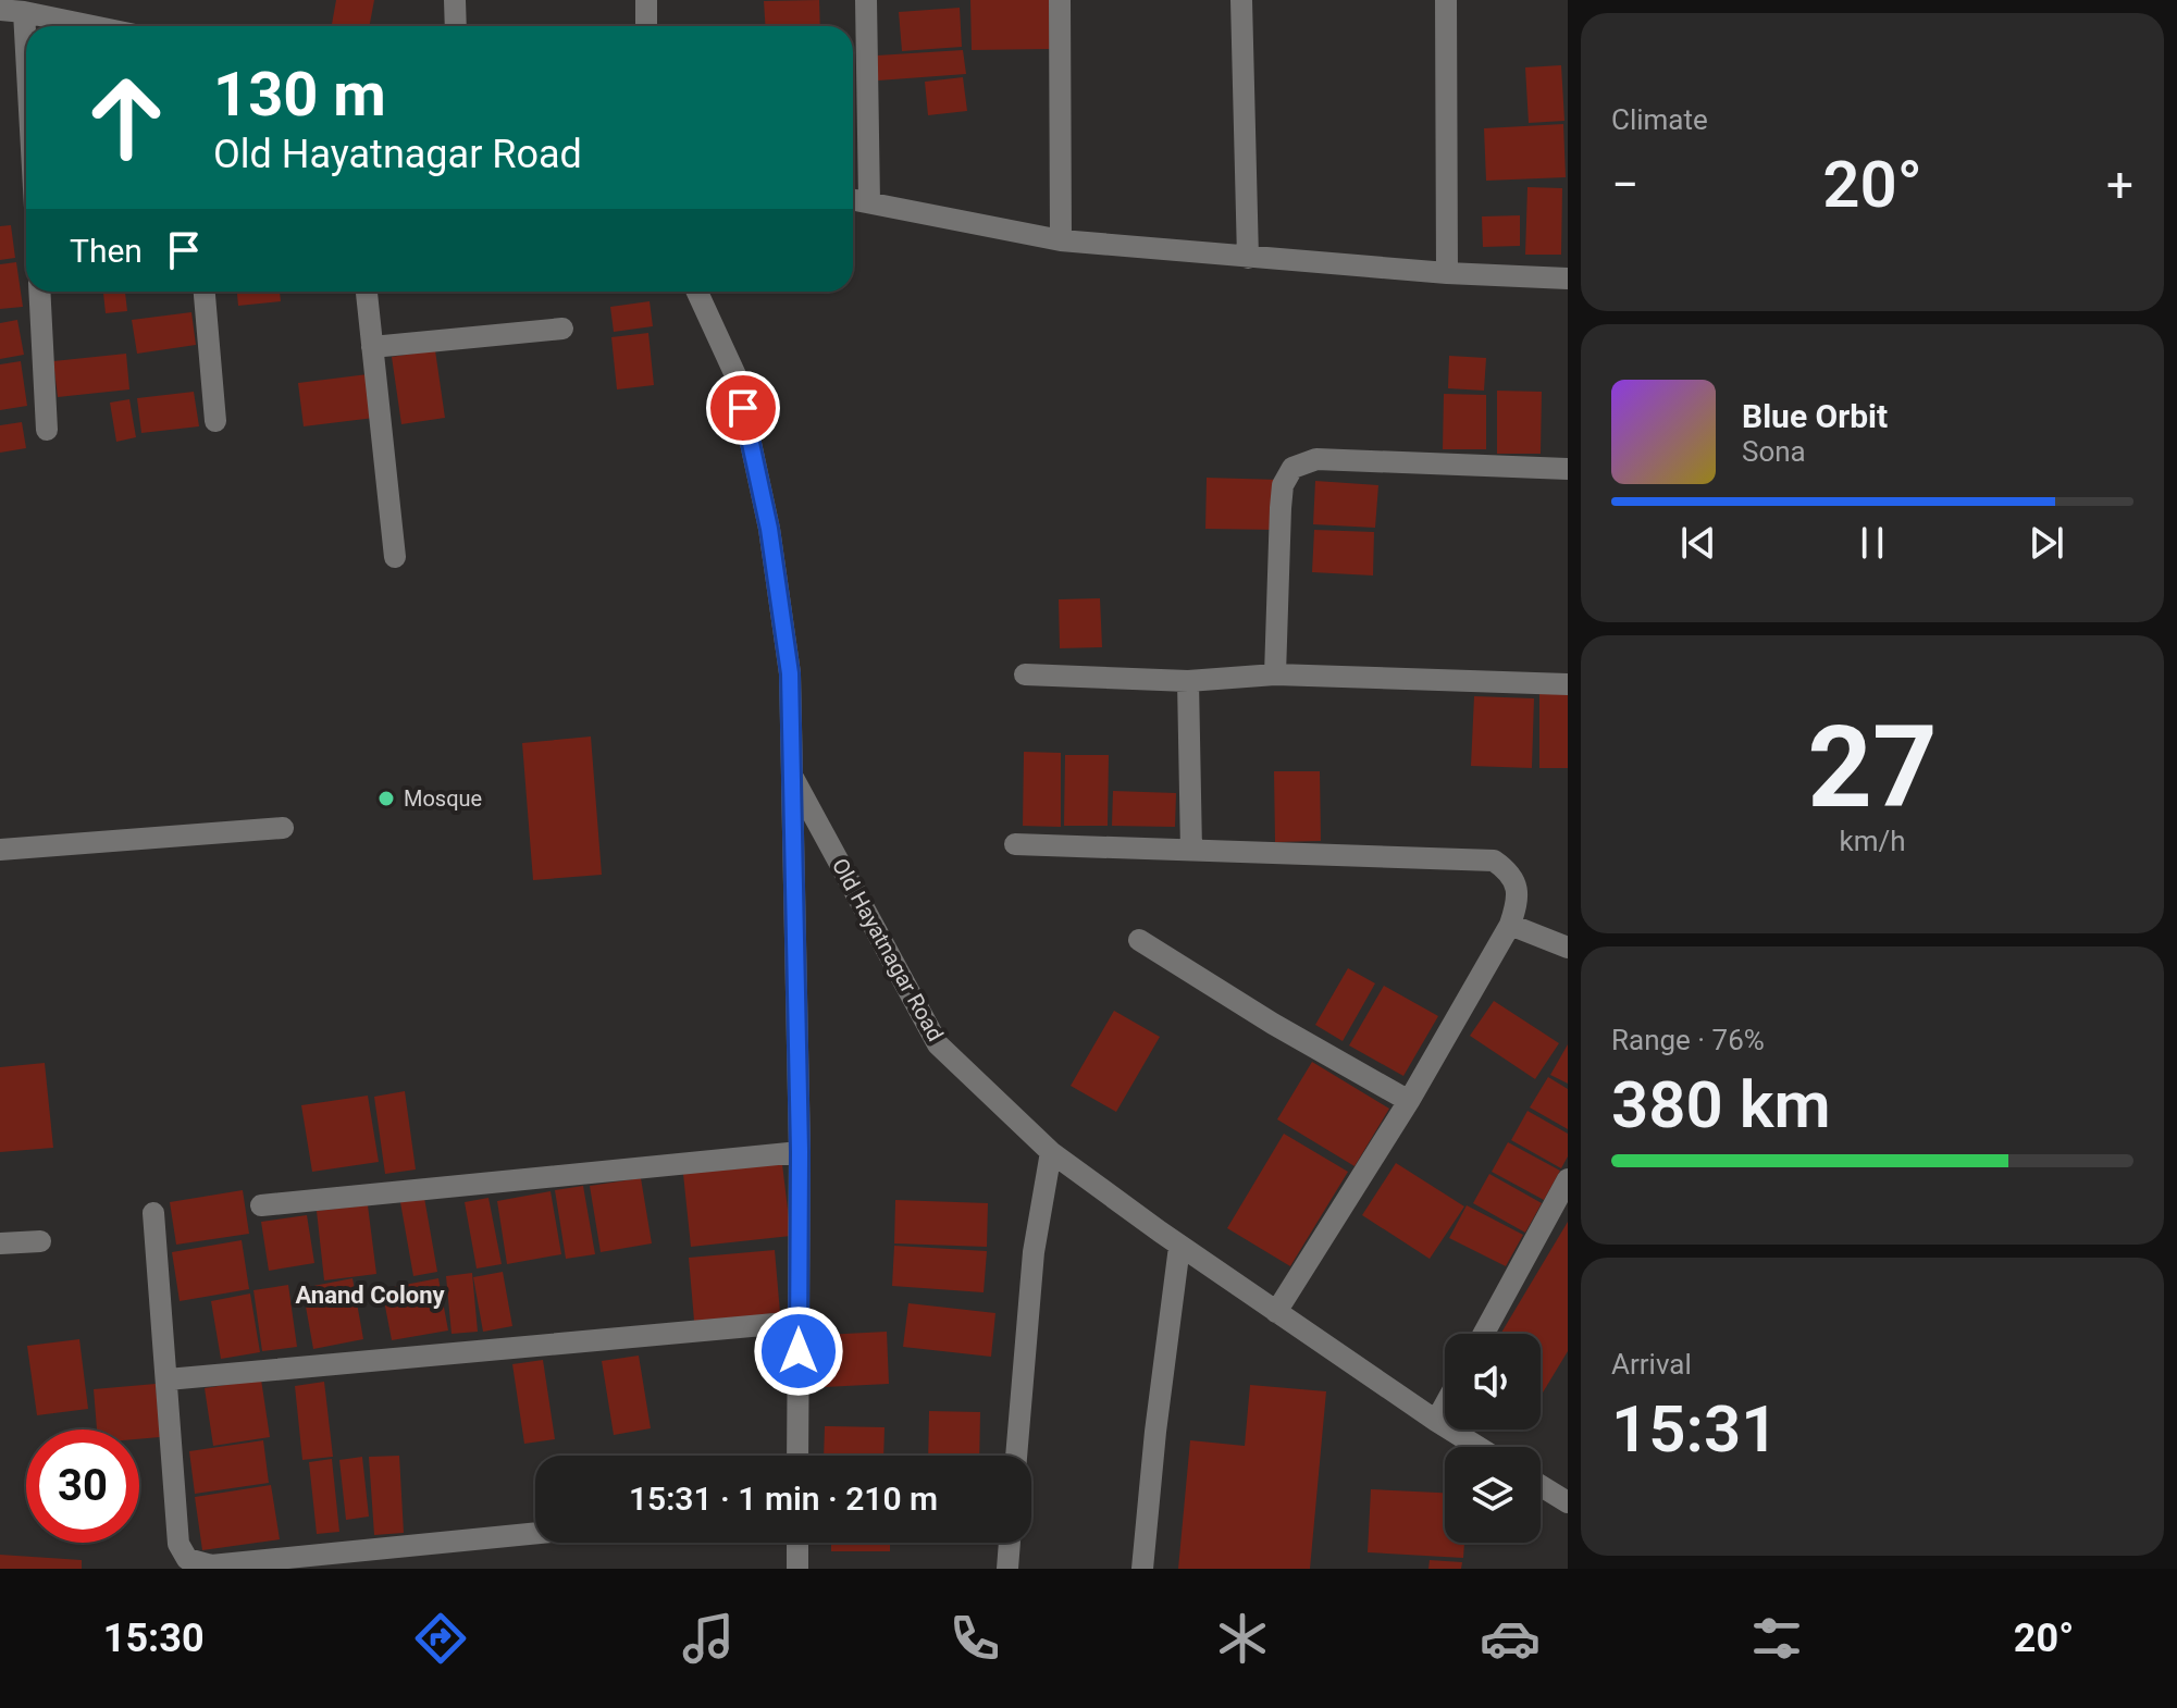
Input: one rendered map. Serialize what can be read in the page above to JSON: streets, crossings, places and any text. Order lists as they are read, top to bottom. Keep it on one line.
{"streets":{"street":["Old Hayatnagar Road"]},"districts":["Anand Colony"],"places":["Mosque"],"page":{"tile":["Climate",["27","km/h"],["Range · 76%","380 km"],["Arrival","15:31"]],"turn":["130 m","Old Hayatnagar Road"],"heat":["−","20°","+"],"then":"Then","song":["Blue Orbit","Sona"],"limit":"30","trip":"15:31 · 1 min · 210 m","tabs":["15:30","20°"]}}
